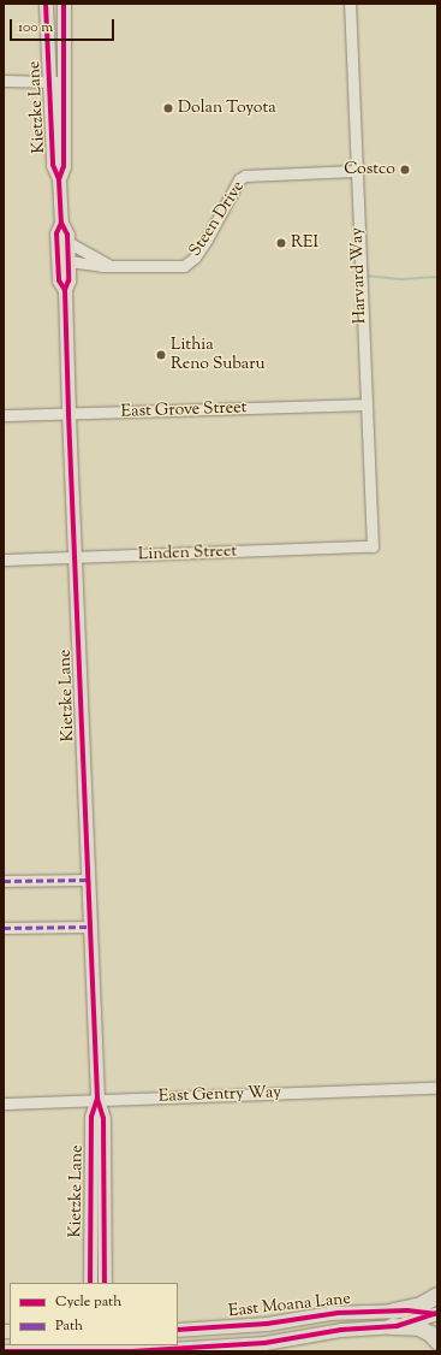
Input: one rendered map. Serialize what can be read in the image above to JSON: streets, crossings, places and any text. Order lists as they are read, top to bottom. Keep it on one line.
{"streets":{"main road":["Kietzke Lane","East Moana Lane"],"street":["Steen Drive","Harvard Way","East Grove Street","Linden Street","East Gentry Way"]},"crossings":[["Kietzke Lane","Steen Drive"],["Kietzke Lane","East Grove Street"],["Kietzke Lane","Linden Street"],["Kietzke Lane","East Gentry Way"],["Steen Drive","Harvard Way"],["Harvard Way","East Grove Street"],["Harvard Way","Linden Street"]],"places":["Dolan Toyota","Costco","REI","Lithia Reno Subaru"],"legend":["Cycle path","Path"],"scale_bar":"100 m"}
